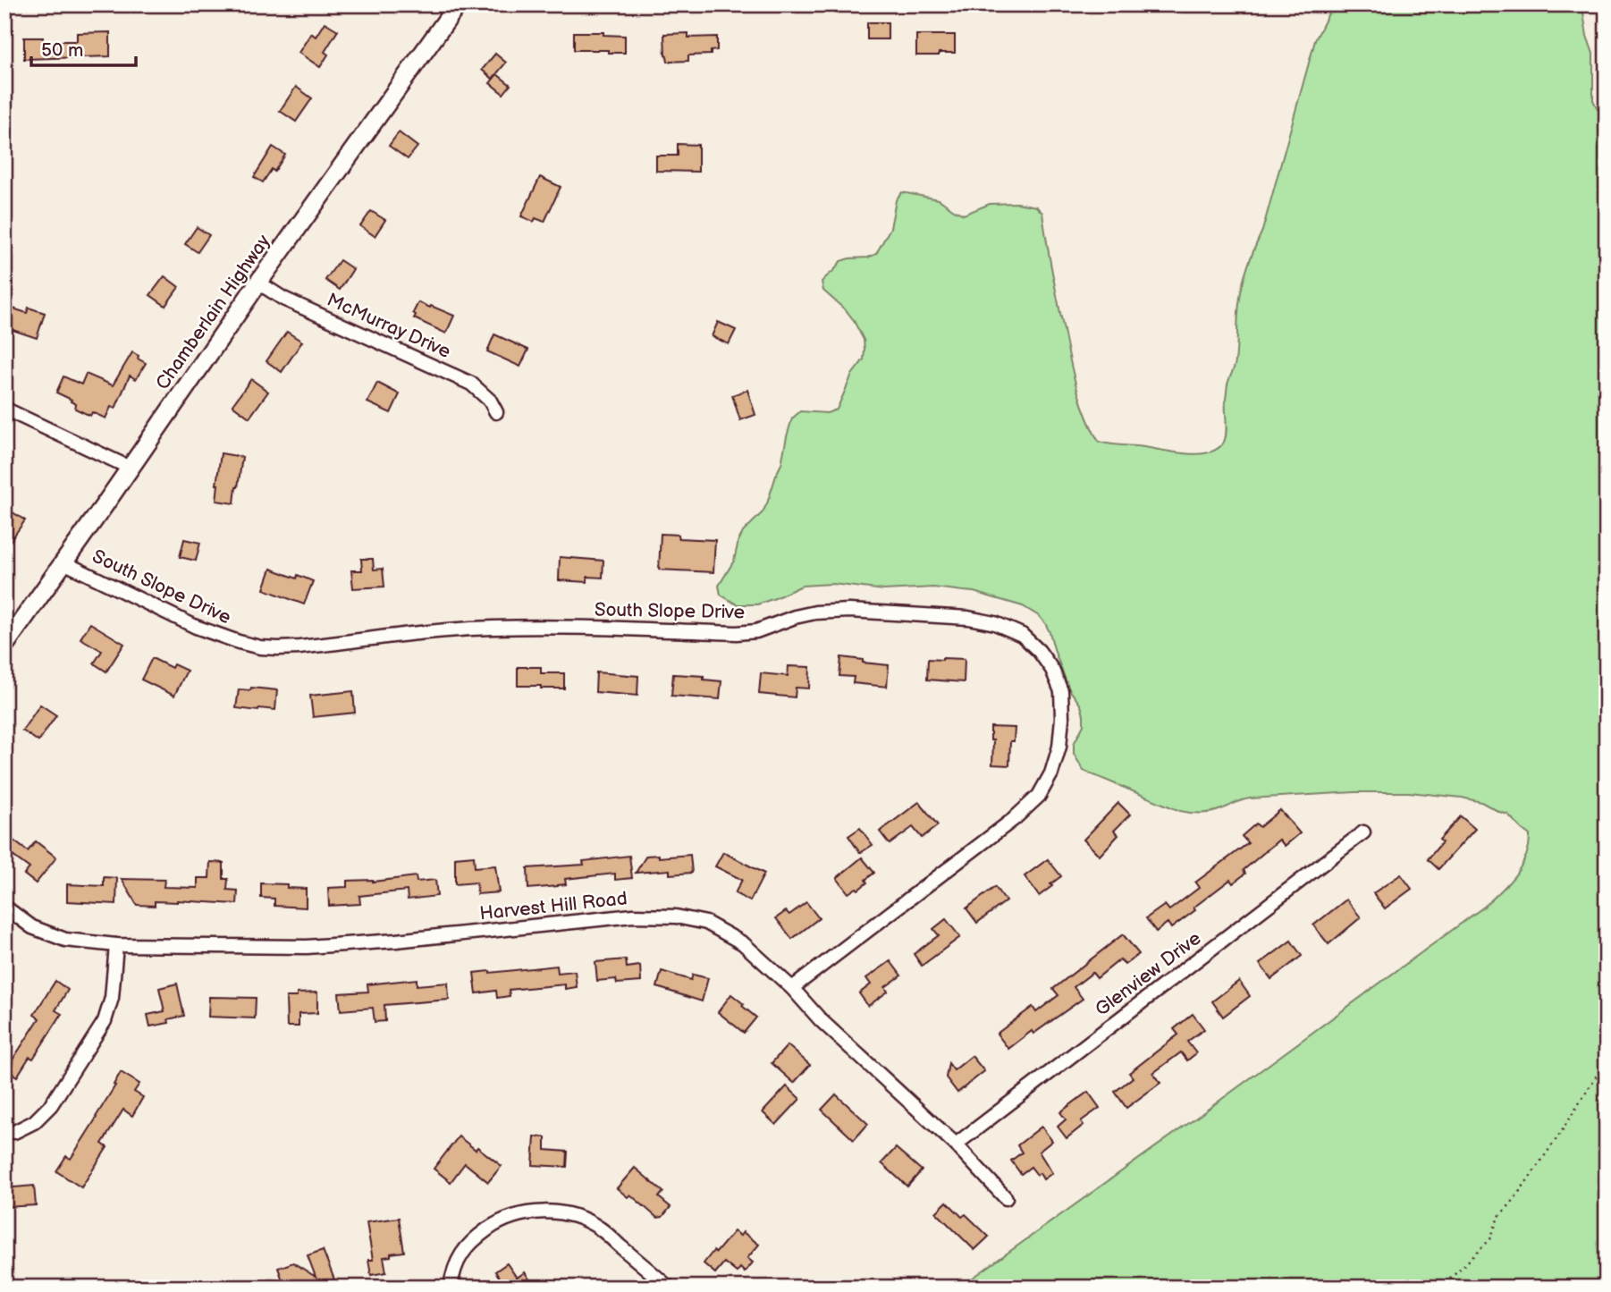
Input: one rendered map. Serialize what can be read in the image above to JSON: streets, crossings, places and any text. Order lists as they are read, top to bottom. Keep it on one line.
{"streets":{"main road":["Chamberlain Highway"],"street":["McMurray Drive","South Slope Drive","Harvest Hill Road","Glenview Drive"]},"crossings":[["Chamberlain Highway","McMurray Drive"],["Chamberlain Highway","South Slope Drive"],["South Slope Drive","Harvest Hill Road"],["Harvest Hill Road","Glenview Drive"]],"scale_bar":"50 m"}
